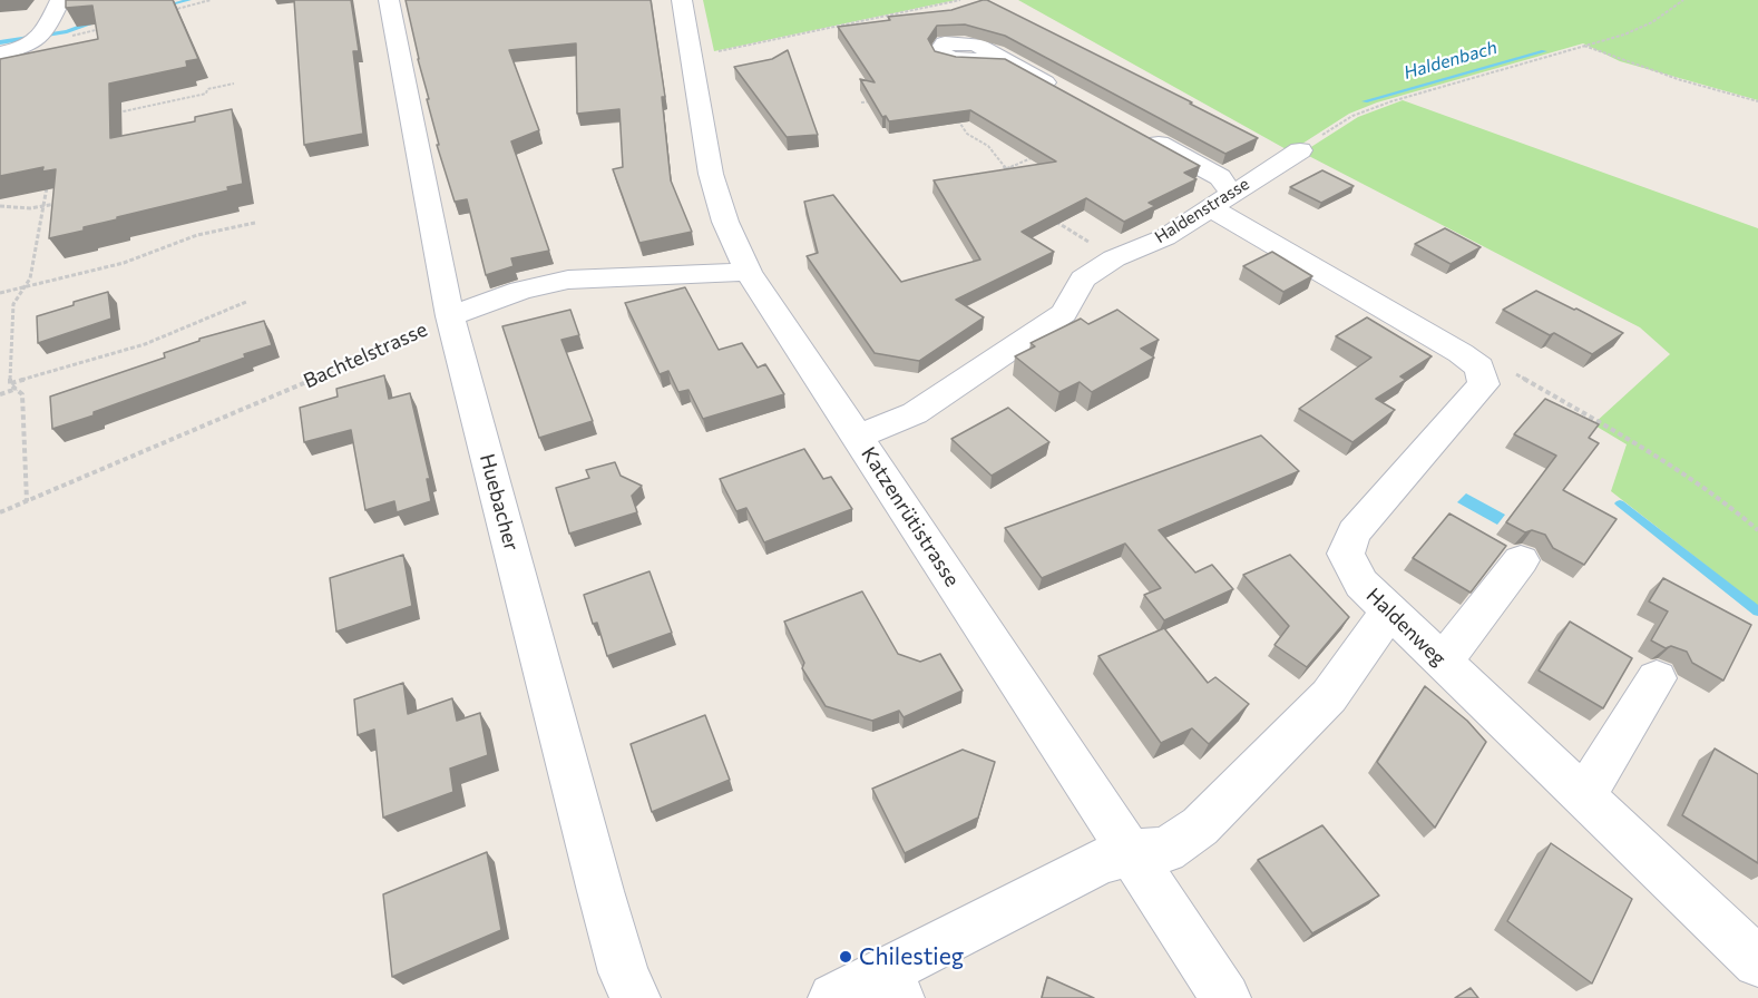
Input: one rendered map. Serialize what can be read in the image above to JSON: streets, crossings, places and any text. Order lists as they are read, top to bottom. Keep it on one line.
{"streets":{"street":["Haldenstrasse","Bachtelstrasse","Huebacher","Katzenrütistrasse","Haldenweg"]},"crossings":[["Haldenstrasse","Katzenrütistrasse"],["Bachtelstrasse","Huebacher"],["Bachtelstrasse","Katzenrütistrasse"]],"water":["Haldenbach"],"places":["Chilestieg"]}
